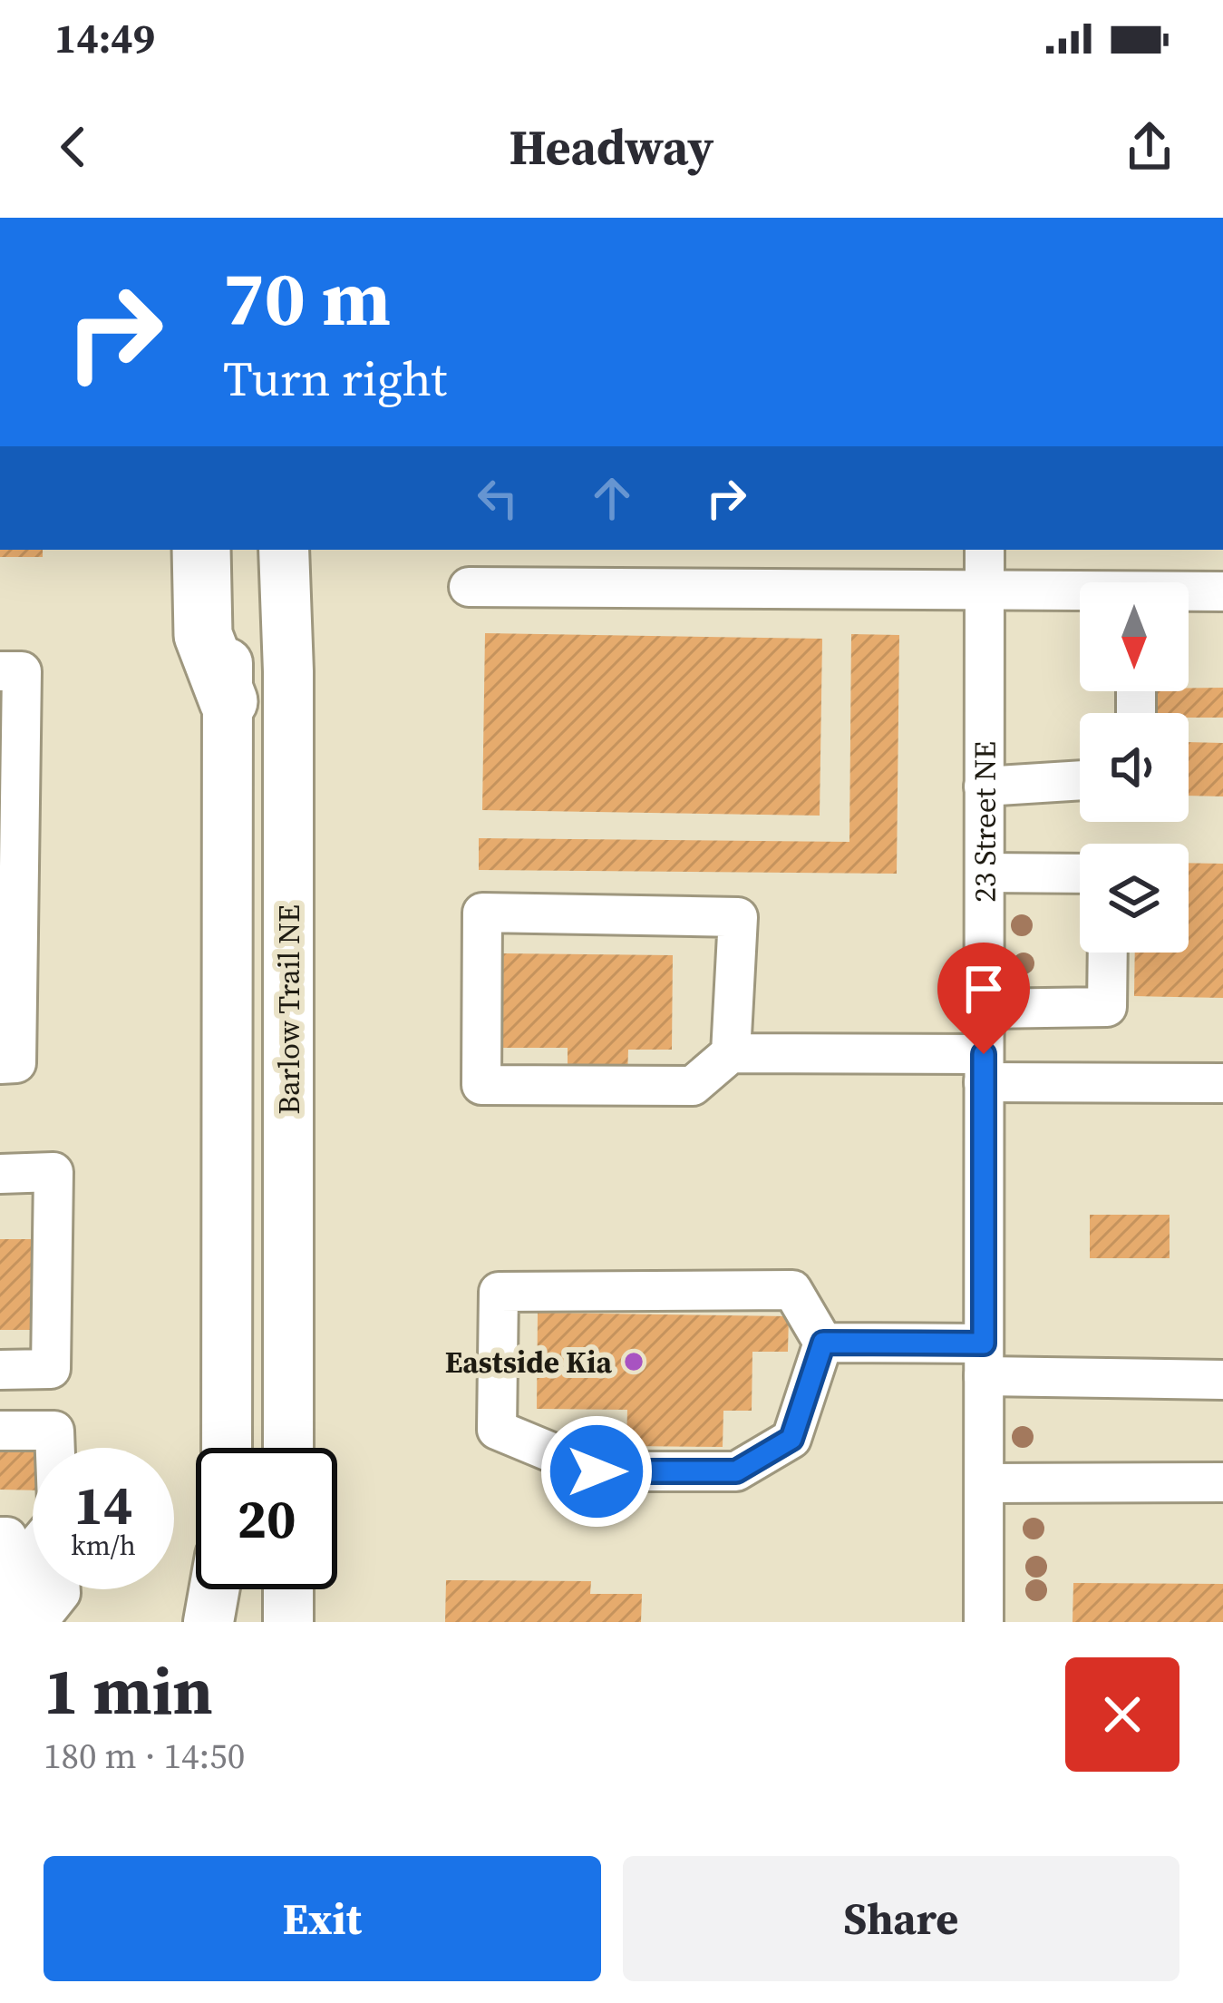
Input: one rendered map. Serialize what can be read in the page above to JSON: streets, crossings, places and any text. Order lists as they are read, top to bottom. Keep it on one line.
{"streets":{"main road":["Barlow Trail NE"],"street":["23 Street NE"]},"places":["Eastside Kia"],"north":"bottom","page":{"status":"14:49","header":"Headway","turn":["70 m","Turn right"],"speed":"14 km/h","limit":"20","heading":["1 min","180 m · 14:50"],"buttons":["Exit","Share"]}}
